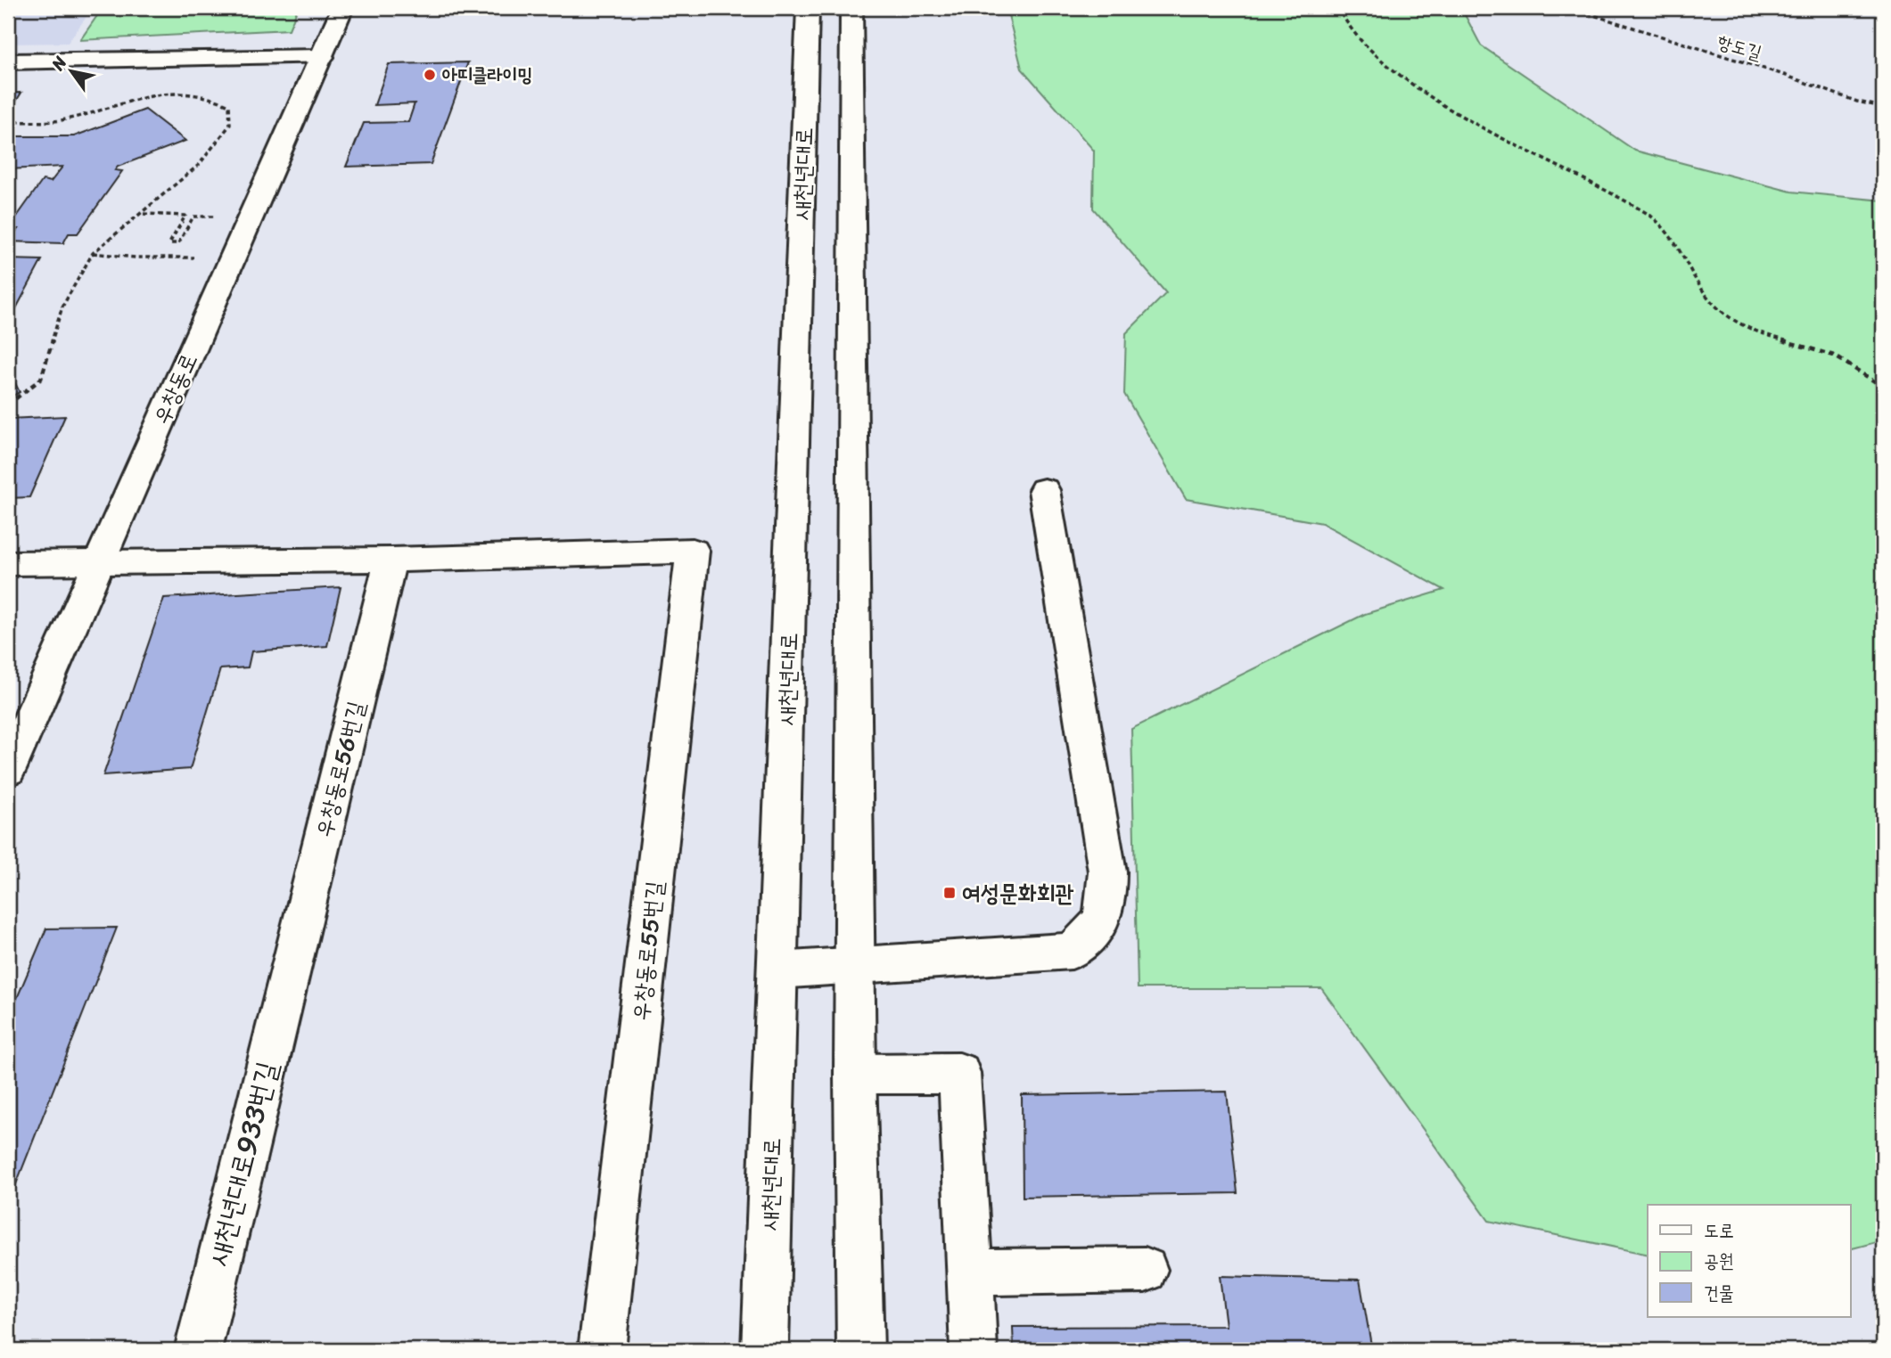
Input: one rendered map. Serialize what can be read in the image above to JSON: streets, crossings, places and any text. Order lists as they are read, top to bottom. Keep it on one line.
{"streets":{"main road":["새천년대로","우창동로","우창동로56번길","우창동로55번길","새천년대로933번길"],"path":["항도길"]},"crossings":[["우창동로56번길","우창동로55번길"],["우창동로56번길","새천년대로933번길"]],"places":{"other":["아띠클라이밍"],"transit":["여성문화회관"]},"legend":["도로","공원","건물"],"north":"top left"}
